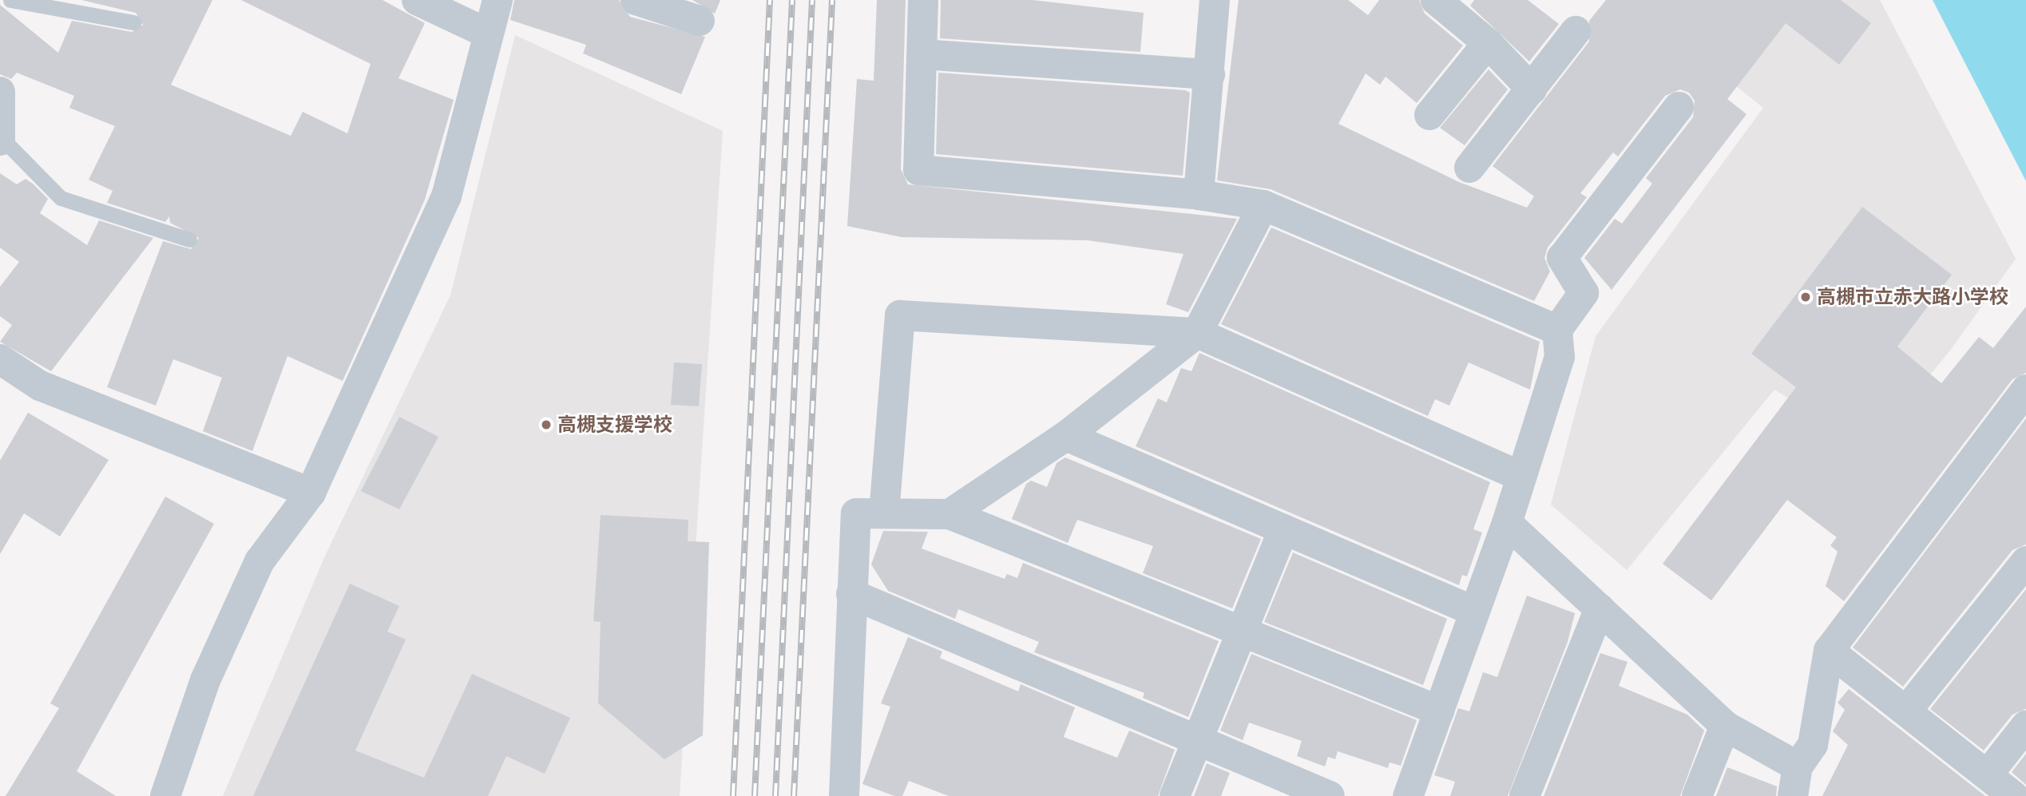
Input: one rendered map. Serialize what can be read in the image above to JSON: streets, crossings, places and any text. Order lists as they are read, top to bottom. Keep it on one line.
{"places":["高槻市立赤大路小学校","高槻支援学校"]}
